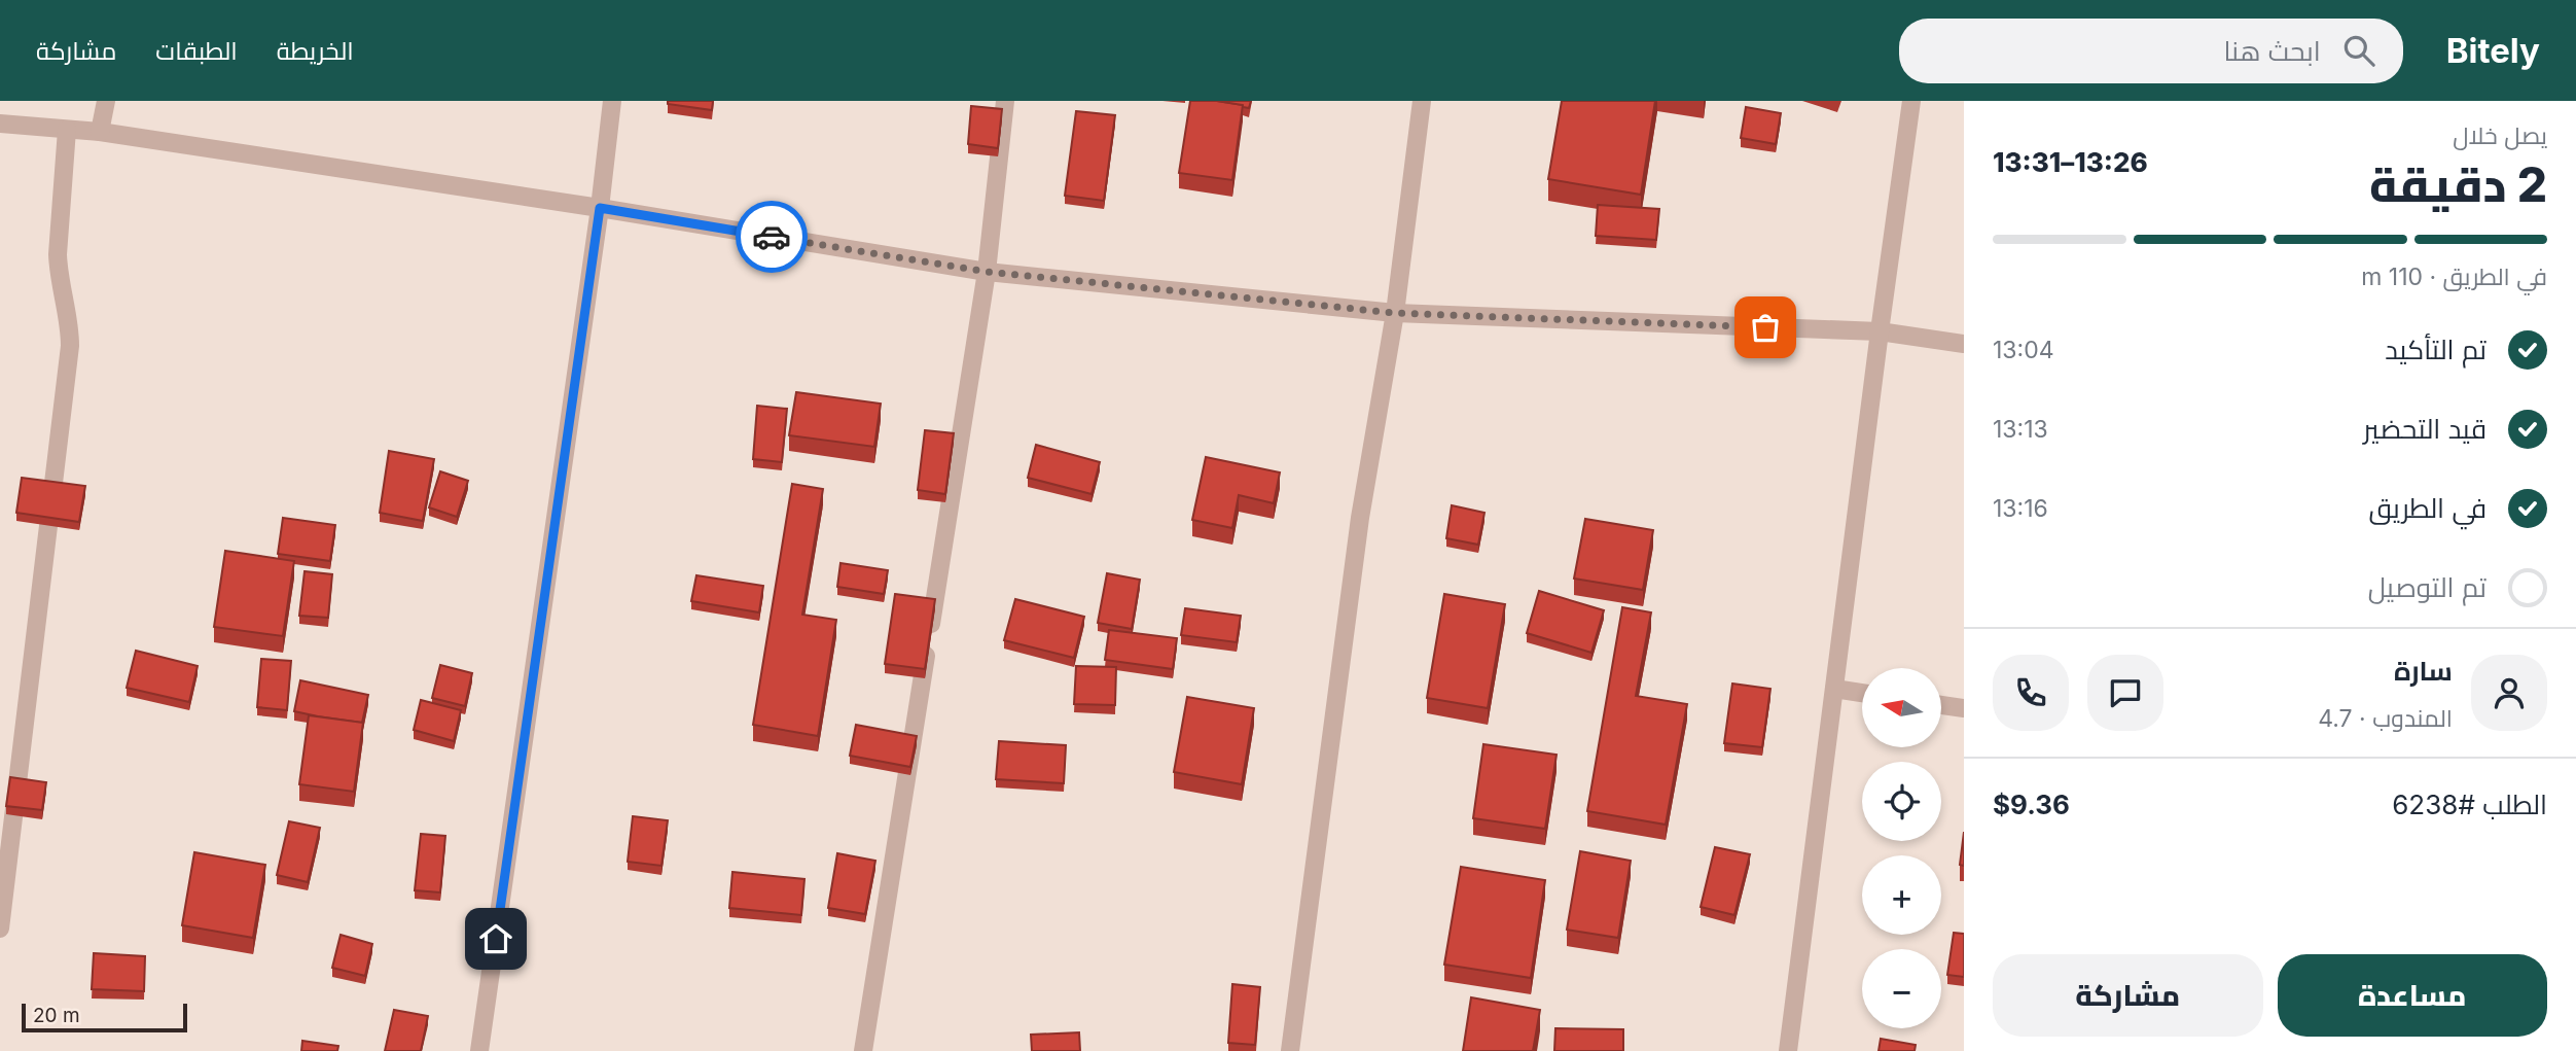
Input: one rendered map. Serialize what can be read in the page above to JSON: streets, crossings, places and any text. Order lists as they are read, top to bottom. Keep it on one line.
{"scale_bar":"20 m","north":"left","page":{"header":"Bitely","search":"ابحث هنا","nav":["الخريطة","الطبقات","مشاركة"],"heading":["2 دقيقة","يصل خلال","13:26–13:31"],"panel":["سارة","المندوب · 4.7","الطلب #6238","$9.36"],"bar":"في الطريق · 110 m","list":[["تم التأكيد","13:04"],["قيد التحضير","13:13"],["في الطريق","13:16"],"تم التوصيل"],"map_buttons":["+","−"],"buttons":["مساعدة","مشاركة"],"scale":"20 m"}}
